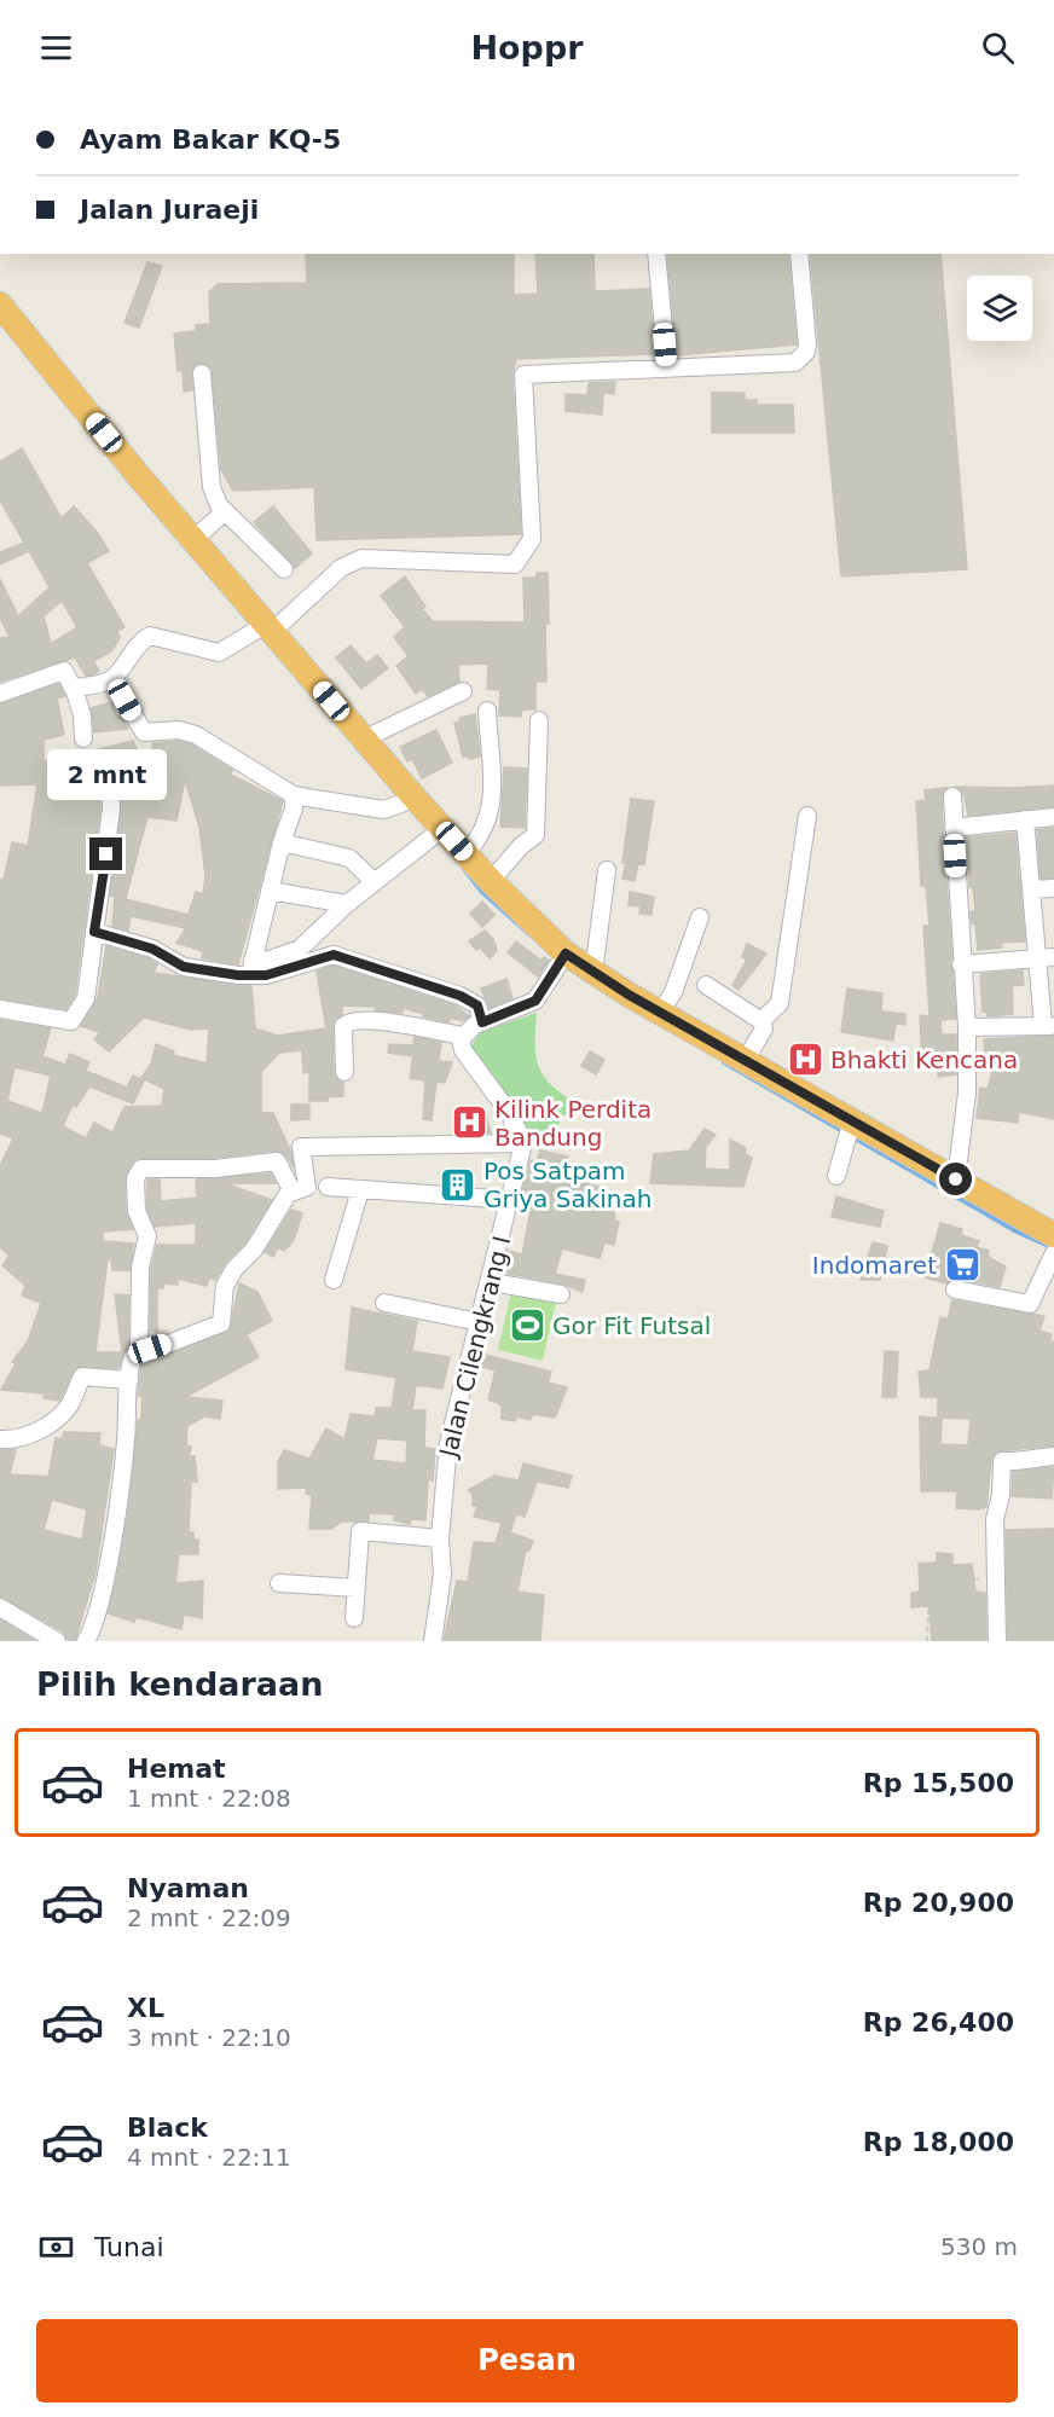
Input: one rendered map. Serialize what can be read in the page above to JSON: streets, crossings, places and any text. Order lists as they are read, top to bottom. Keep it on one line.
{"streets":{"street":["Jalan Cilengkrang I"]},"places":{"hospital":["Bhakti Kencana","Kilink Perdita Bandung"],"building":["Pos Satpam Griya Sakinah"],"supermarket":["Indomaret"],"sports":["Gor Fit Futsal"]},"page":{"header":"Hoppr","banner":["Ayam Bakar KQ-5","Jalan Juraeji"],"bubble":"2 mnt","heading":"Pilih kendaraan","list":[{"name":"Hemat","note":"1 mnt · 22:08","value":"Rp 15,500"},{"name":"Nyaman","note":"2 mnt · 22:09","value":"Rp 20,900"},{"name":"XL","note":"3 mnt · 22:10","value":"Rp 26,400"},{"name":"Black","note":"4 mnt · 22:11","value":"Rp 18,000"}],"pay":["Tunai","530 m"],"buttons":"Pesan"}}
